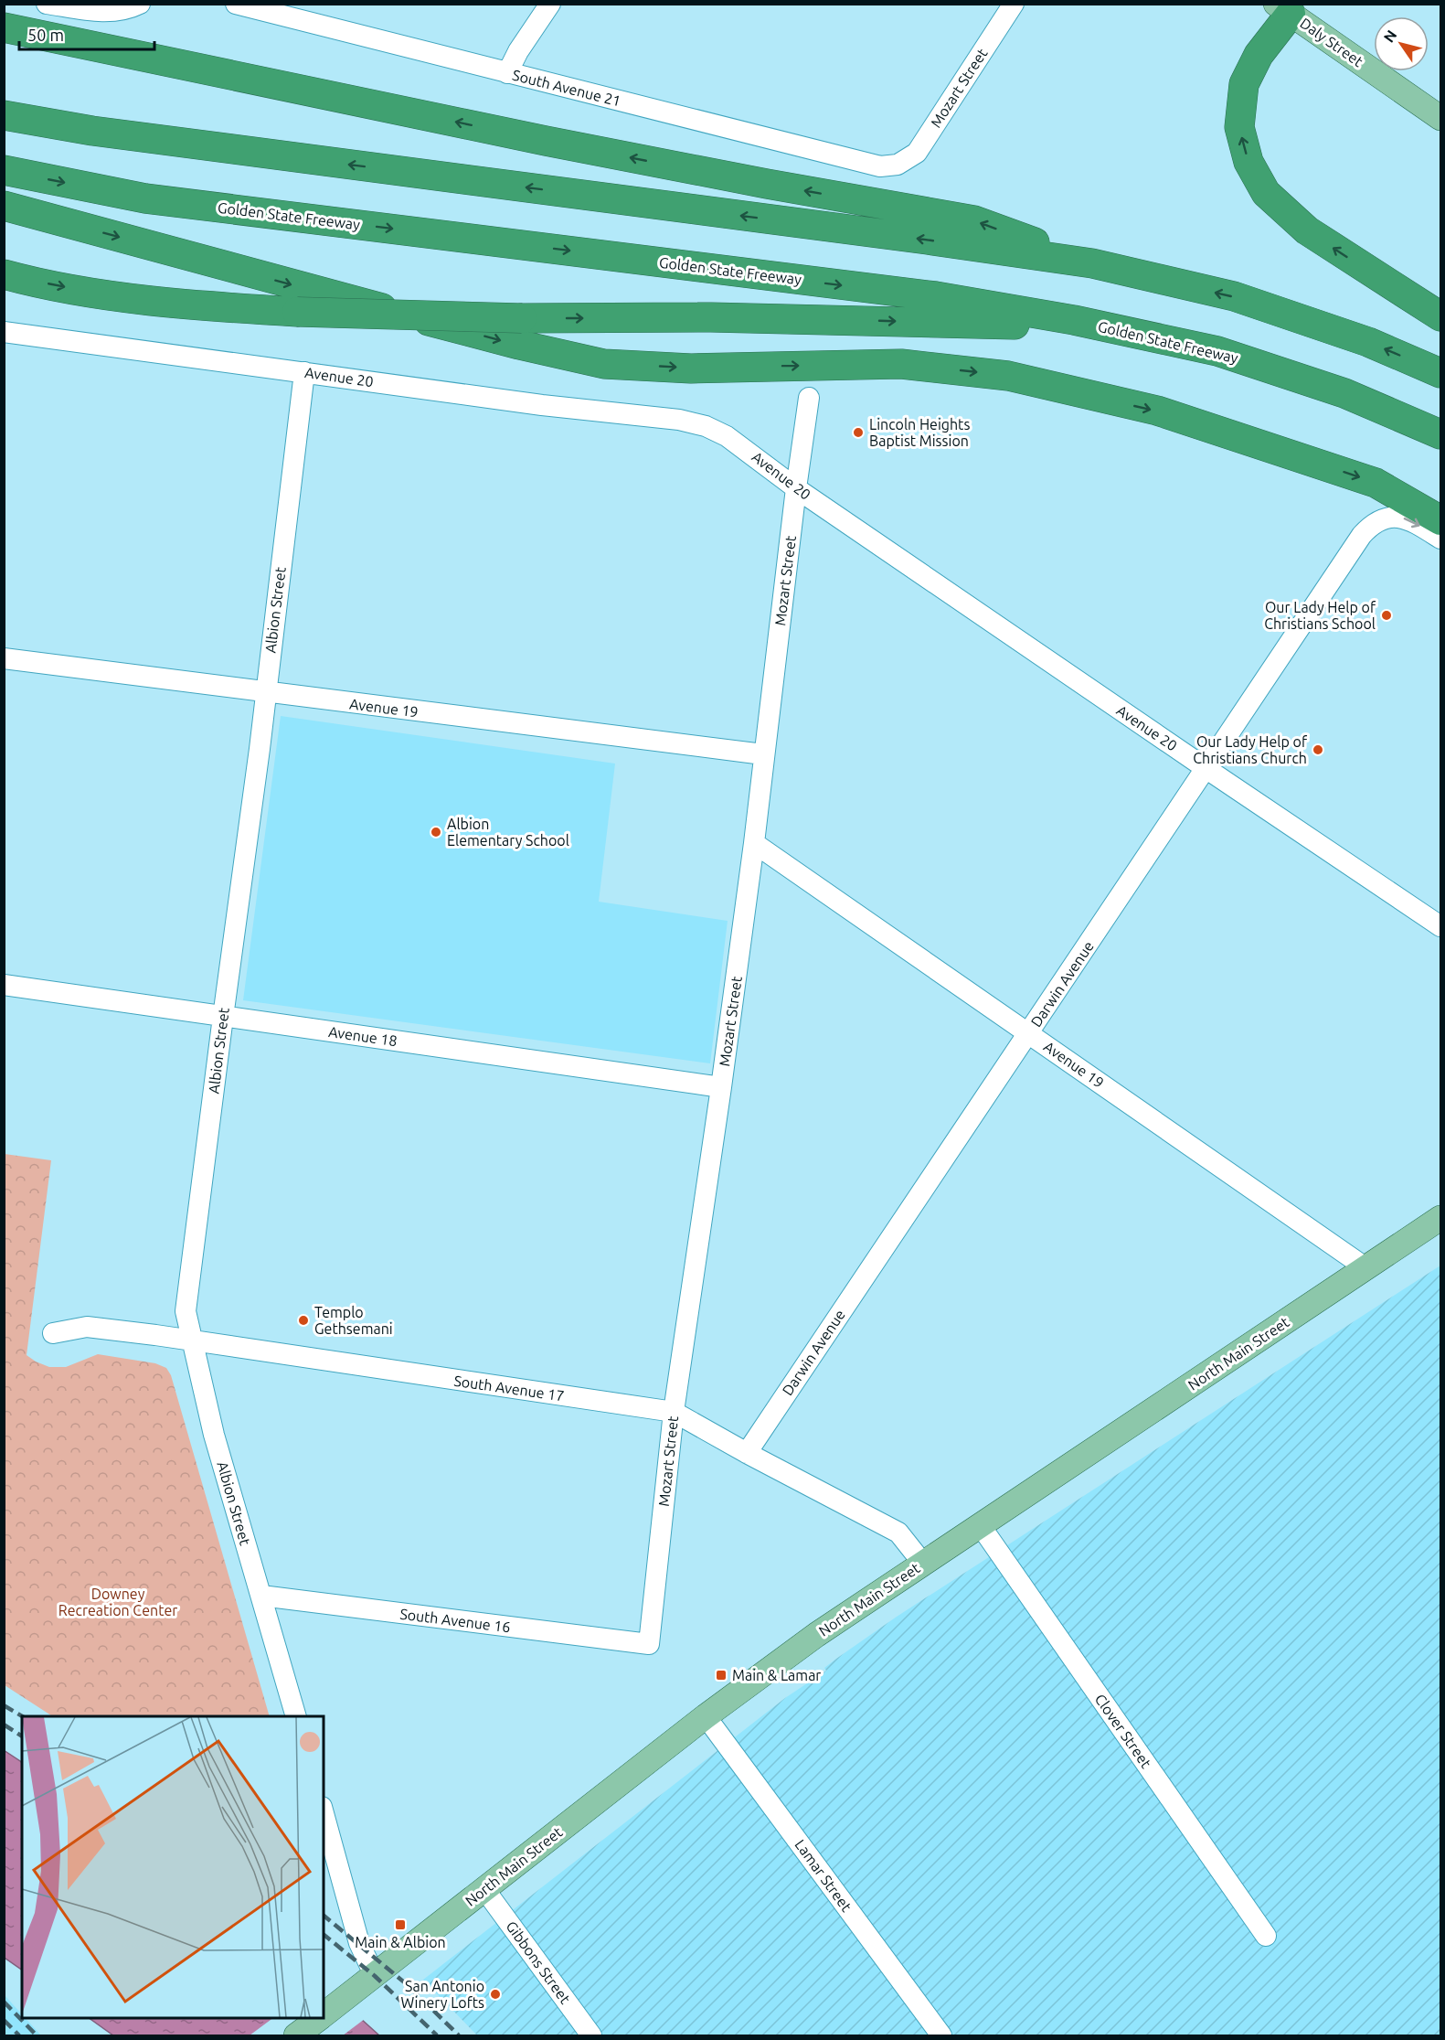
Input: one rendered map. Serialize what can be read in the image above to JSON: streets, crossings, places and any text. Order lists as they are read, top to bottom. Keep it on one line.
{"streets":{"highway":["Golden State Freeway"],"main road":["Daly Street","North Main Street"],"street":["South Avenue 21","Mozart Street","Avenue 20","Albion Street","Avenue 19","Darwin Avenue","Avenue 18","South Avenue 17","South Avenue 16","Clover Street","Lamar Street","Gibbons Street"]},"crossings":[["South Avenue 21","Mozart Street"],["Mozart Street","Avenue 20"],["Mozart Street","Avenue 19"],["Mozart Street","Avenue 18"],["Mozart Street","South Avenue 17"],["Mozart Street","South Avenue 16"],["Avenue 20","Albion Street"],["Avenue 20","Darwin Avenue"],["Albion Street","Avenue 19"],["Albion Street","Avenue 18"],["Albion Street","South Avenue 17"],["Albion Street","South Avenue 16"],["Avenue 19","Darwin Avenue"],["Avenue 19","North Main Street"],["Darwin Avenue","South Avenue 17"],["North Main Street","South Avenue 17"],["North Main Street","Clover Street"],["North Main Street","Lamar Street"],["North Main Street","Gibbons Street"]],"parks":["Downey Recreation Center"],"places":{"other":["Lincoln Heights Baptist Mission","Our Lady Help of Christians School","Our Lady Help of Christians Church","Albion Elementary School","Templo Gethsemani","San Antonio Winery Lofts"],"transit":["Main & Lamar","Main & Albion"]},"scale_bar":"50 m","north":"top left"}
